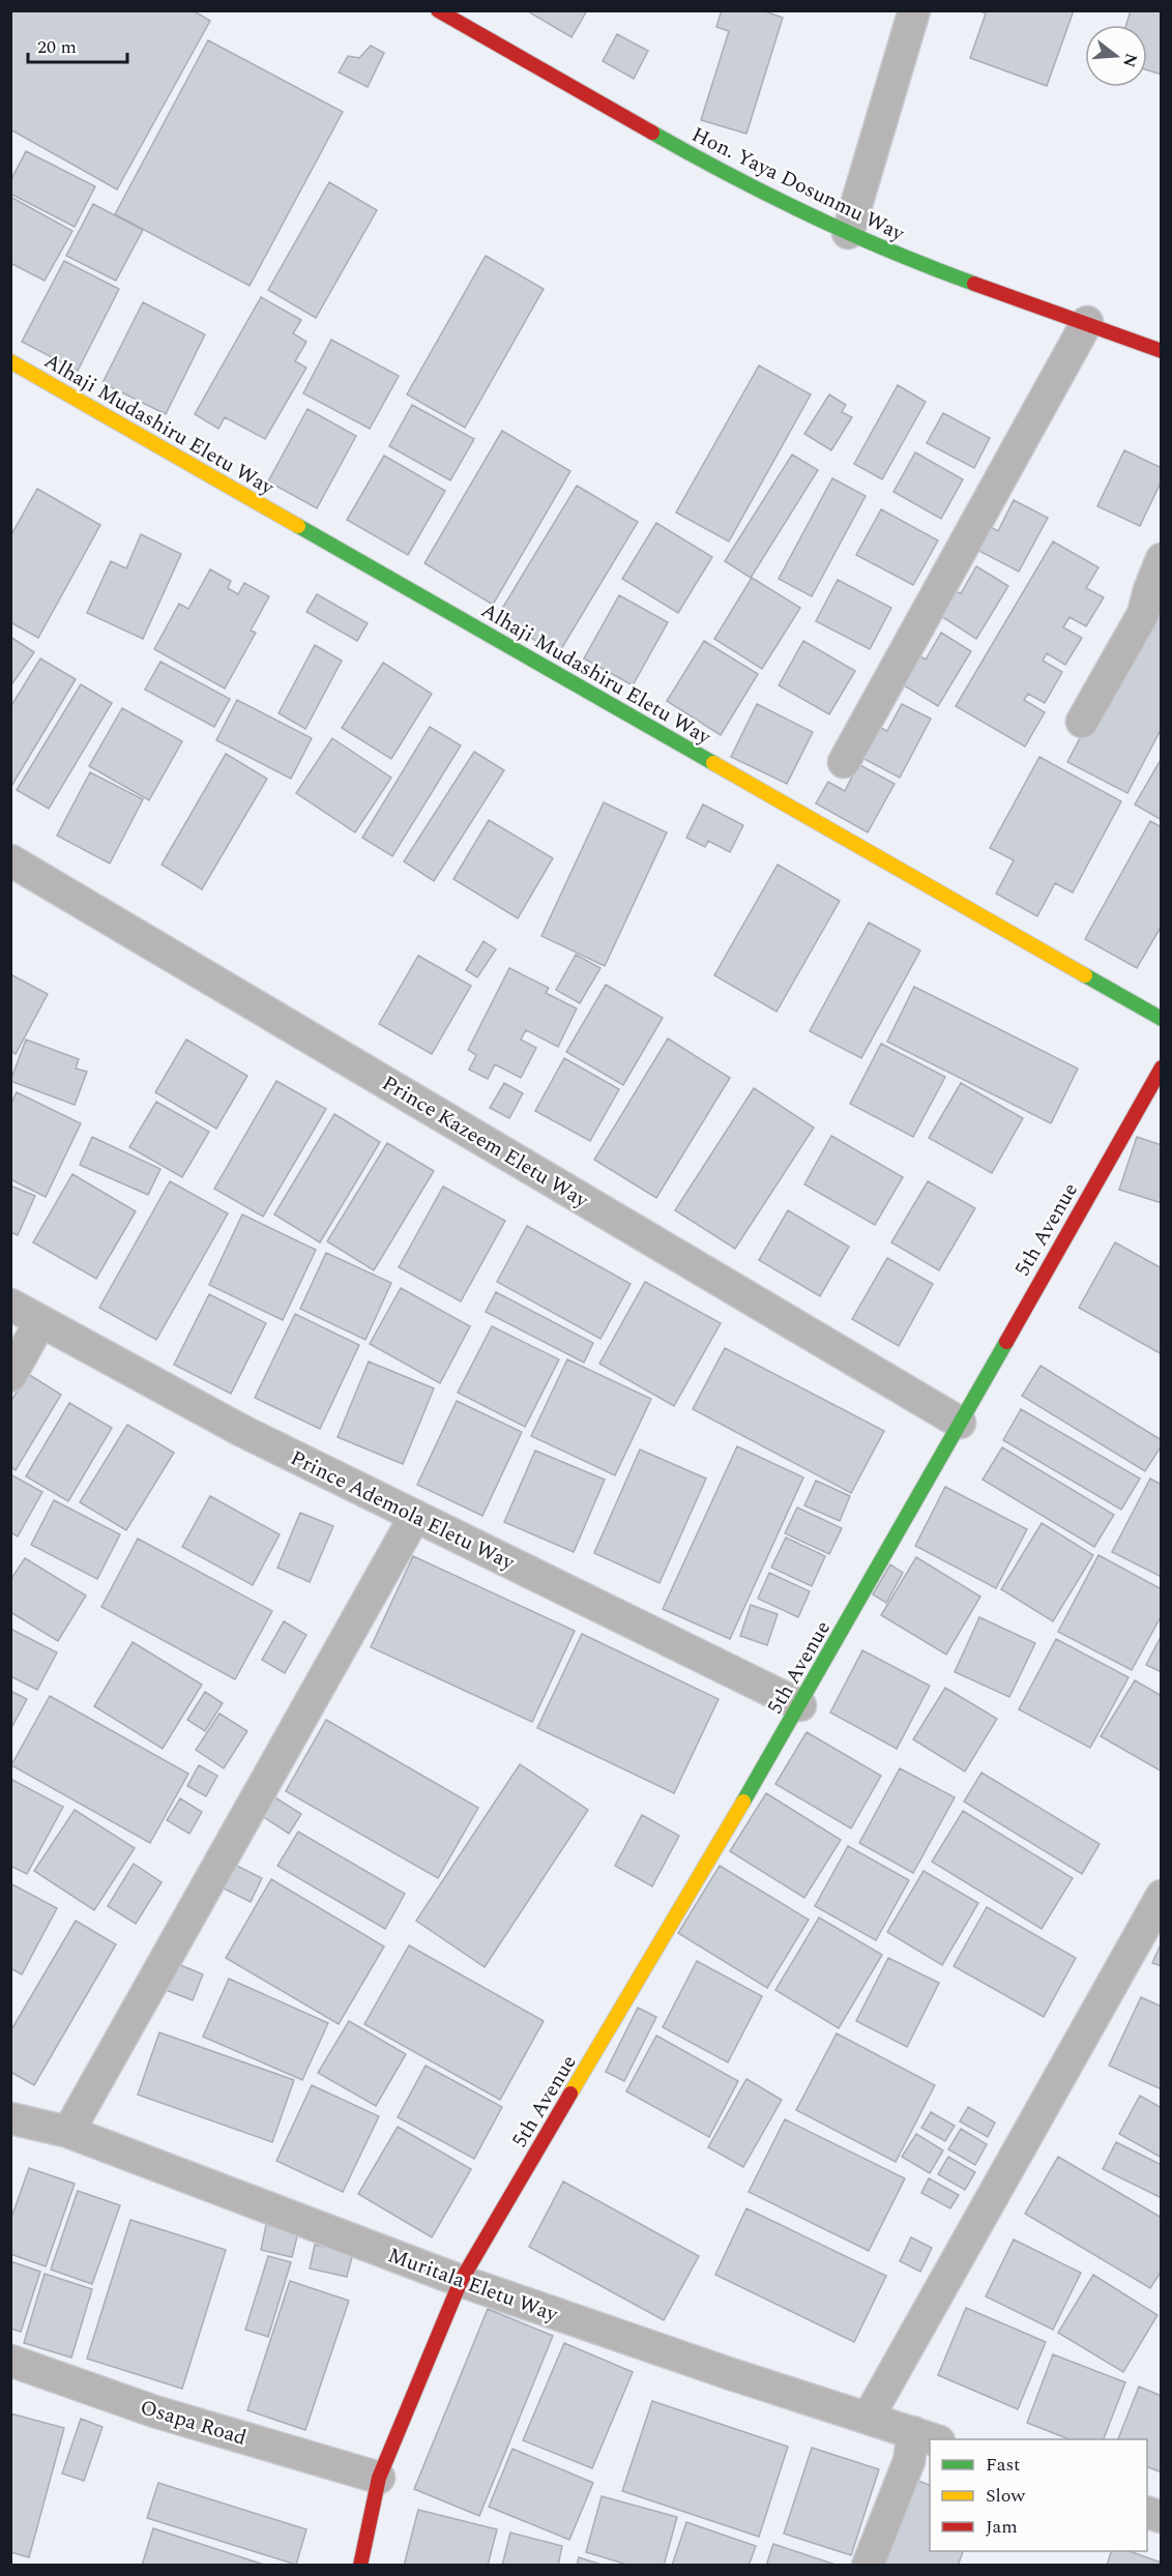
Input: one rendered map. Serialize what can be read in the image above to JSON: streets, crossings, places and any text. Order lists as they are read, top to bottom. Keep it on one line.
{"streets":{"street":["Hon. Yaya Dosunmu Way","Alhaji Mudashiru Eletu Way","Prince Kazeem Eletu Way","5th Avenue","Prince Ademola Eletu Way","Muritala Eletu Way","Osapa Road"]},"crossings":[["Prince Kazeem Eletu Way","5th Avenue"],["5th Avenue","Prince Ademola Eletu Way"],["5th Avenue","Muritala Eletu Way"],["5th Avenue","Osapa Road"]],"legend":["Fast","Slow","Jam"],"scale_bar":"20 m","north":"right"}
